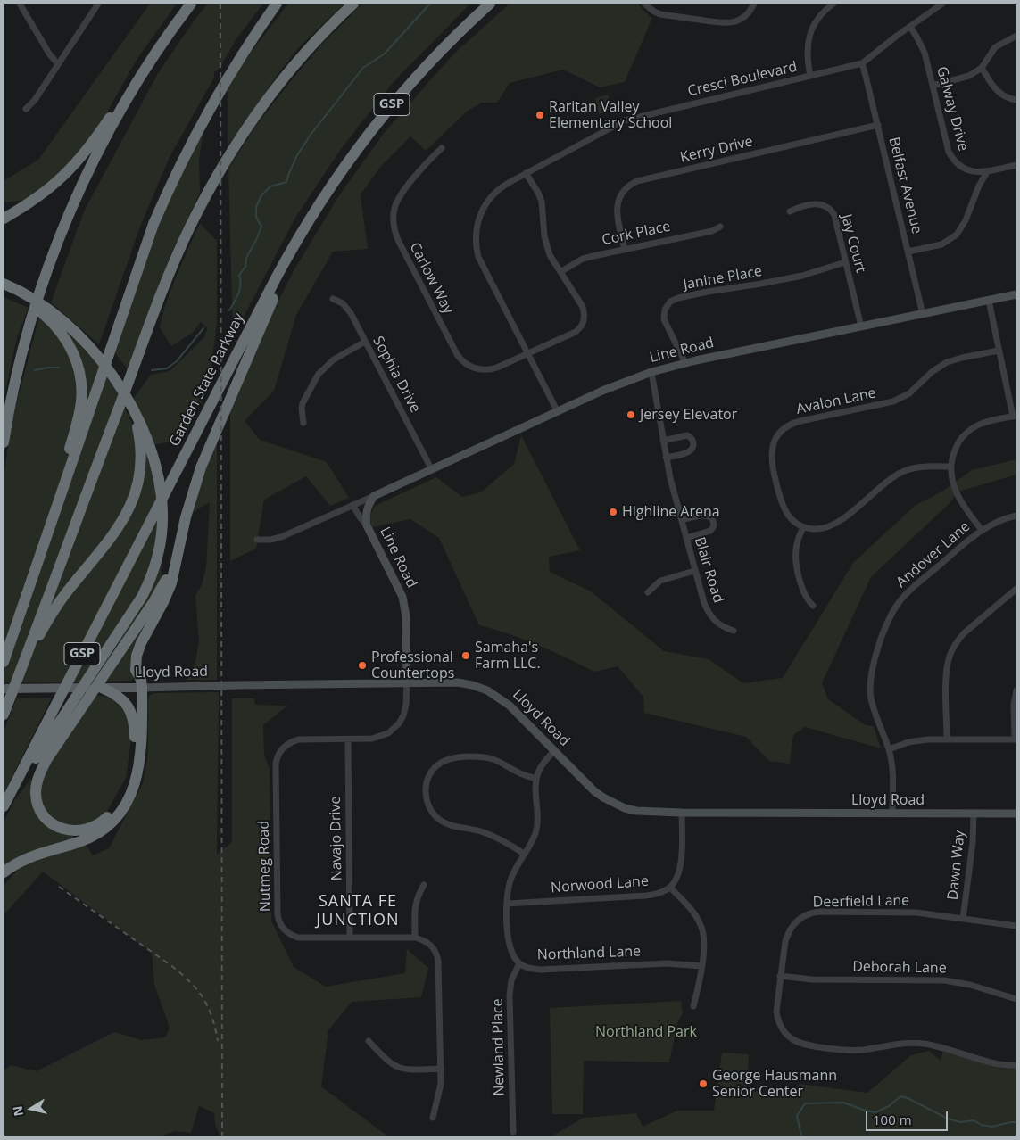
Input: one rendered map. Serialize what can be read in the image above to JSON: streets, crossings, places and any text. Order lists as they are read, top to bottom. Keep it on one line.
{"streets":{"highway":["GSP","Garden State Parkway"],"main road":["Line Road","Lloyd Road"],"street":["Cresci Boulevard","Galway Drive","Kerry Drive","Belfast Avenue","Cork Place","Jay Court","Carlow Way","Janine Place","Sophia Drive","Avalon Lane","Andover Lane","Blair Road","Navajo Drive","Dawn Way","Nutmeg Road","Norwood Lane","Deerfield Lane","Northland Lane","Deborah Lane","Newland Place"]},"crossings":[["Cresci Boulevard","Galway Drive"],["Cresci Boulevard","Belfast Avenue"],["Cresci Boulevard","Carlow Way"],["Cresci Boulevard","Line Road"],["Kerry Drive","Belfast Avenue"],["Kerry Drive","Cork Place"],["Belfast Avenue","Line Road"],["Cork Place","Carlow Way"],["Jay Court","Janine Place"],["Jay Court","Line Road"],["Janine Place","Line Road"],["Line Road","Sophia Drive"],["Line Road","Blair Road"],["Line Road","Lloyd Road"],["Line Road","Nutmeg Road"],["Andover Lane","Lloyd Road"],["Lloyd Road","Dawn Way"],["Lloyd Road","Nutmeg Road"],["Lloyd Road","Norwood Lane"],["Lloyd Road","Northland Lane"],["Navajo Drive","Nutmeg Road"],["Dawn Way","Deerfield Lane"],["Norwood Lane","Northland Lane"],["Deerfield Lane","Deborah Lane"],["Northland Lane","Newland Place"]],"districts":["SANTA FE JUNCTION"],"parks":["Northland Park"],"places":["Raritan Valley Elementary School","Jersey Elevator","Highline Arena","Samaha's Farm LLC.","Professional Countertops","George Hausmann Senior Center"],"scale_bar":"100 m","north":"left"}
